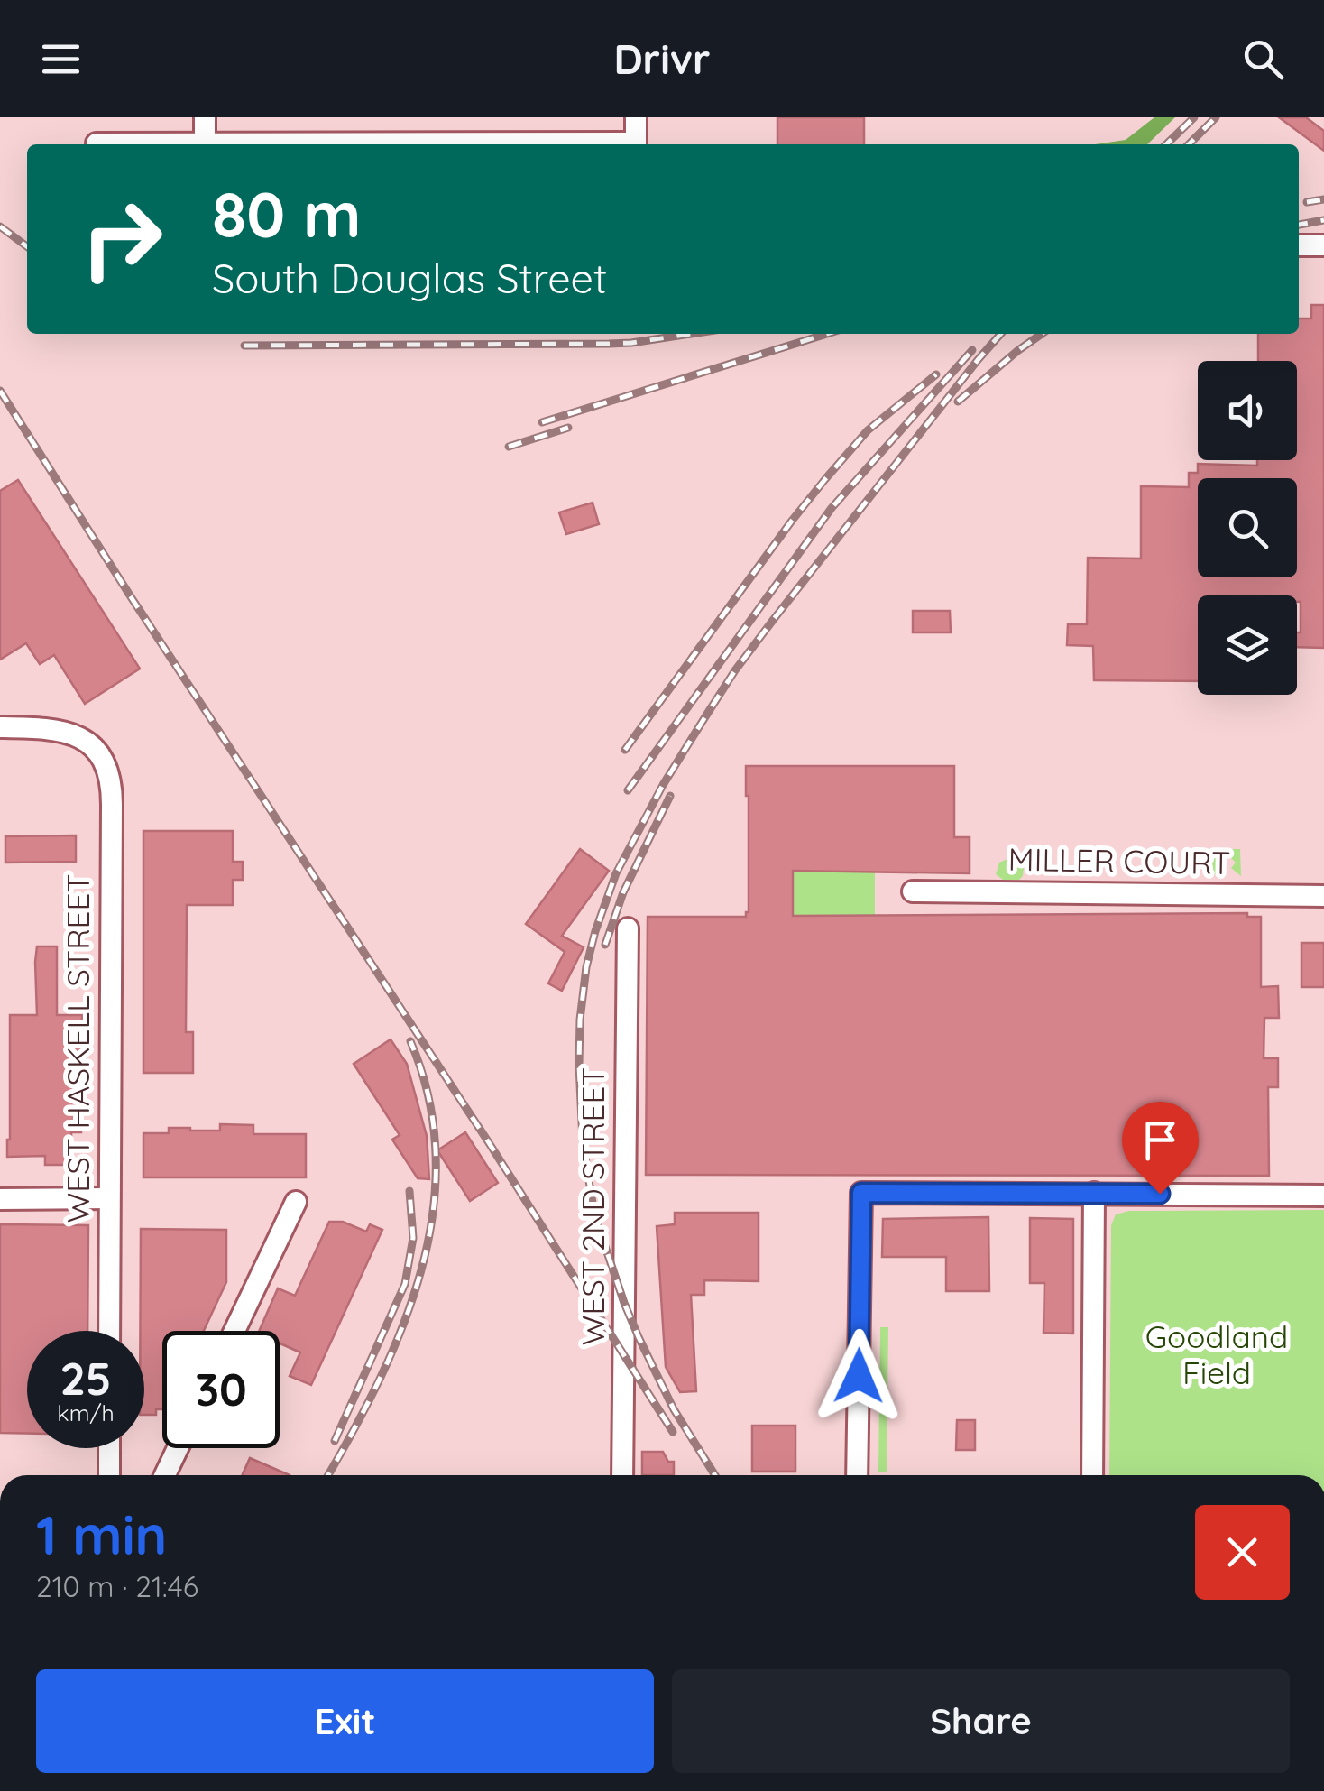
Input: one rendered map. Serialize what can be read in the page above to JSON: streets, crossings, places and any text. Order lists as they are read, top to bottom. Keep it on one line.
{"streets":{"street":["MILLER COURT","WEST HASKELL STREET","WEST 2ND STREET"]},"parks":["Goodland Field"],"page":{"header":"Drivr","turn":["80 m","South Douglas Street"],"speed":"25 km/h","limit":"30","heading":["1 min","210 m · 21:46"],"buttons":["Exit","Share"]}}
